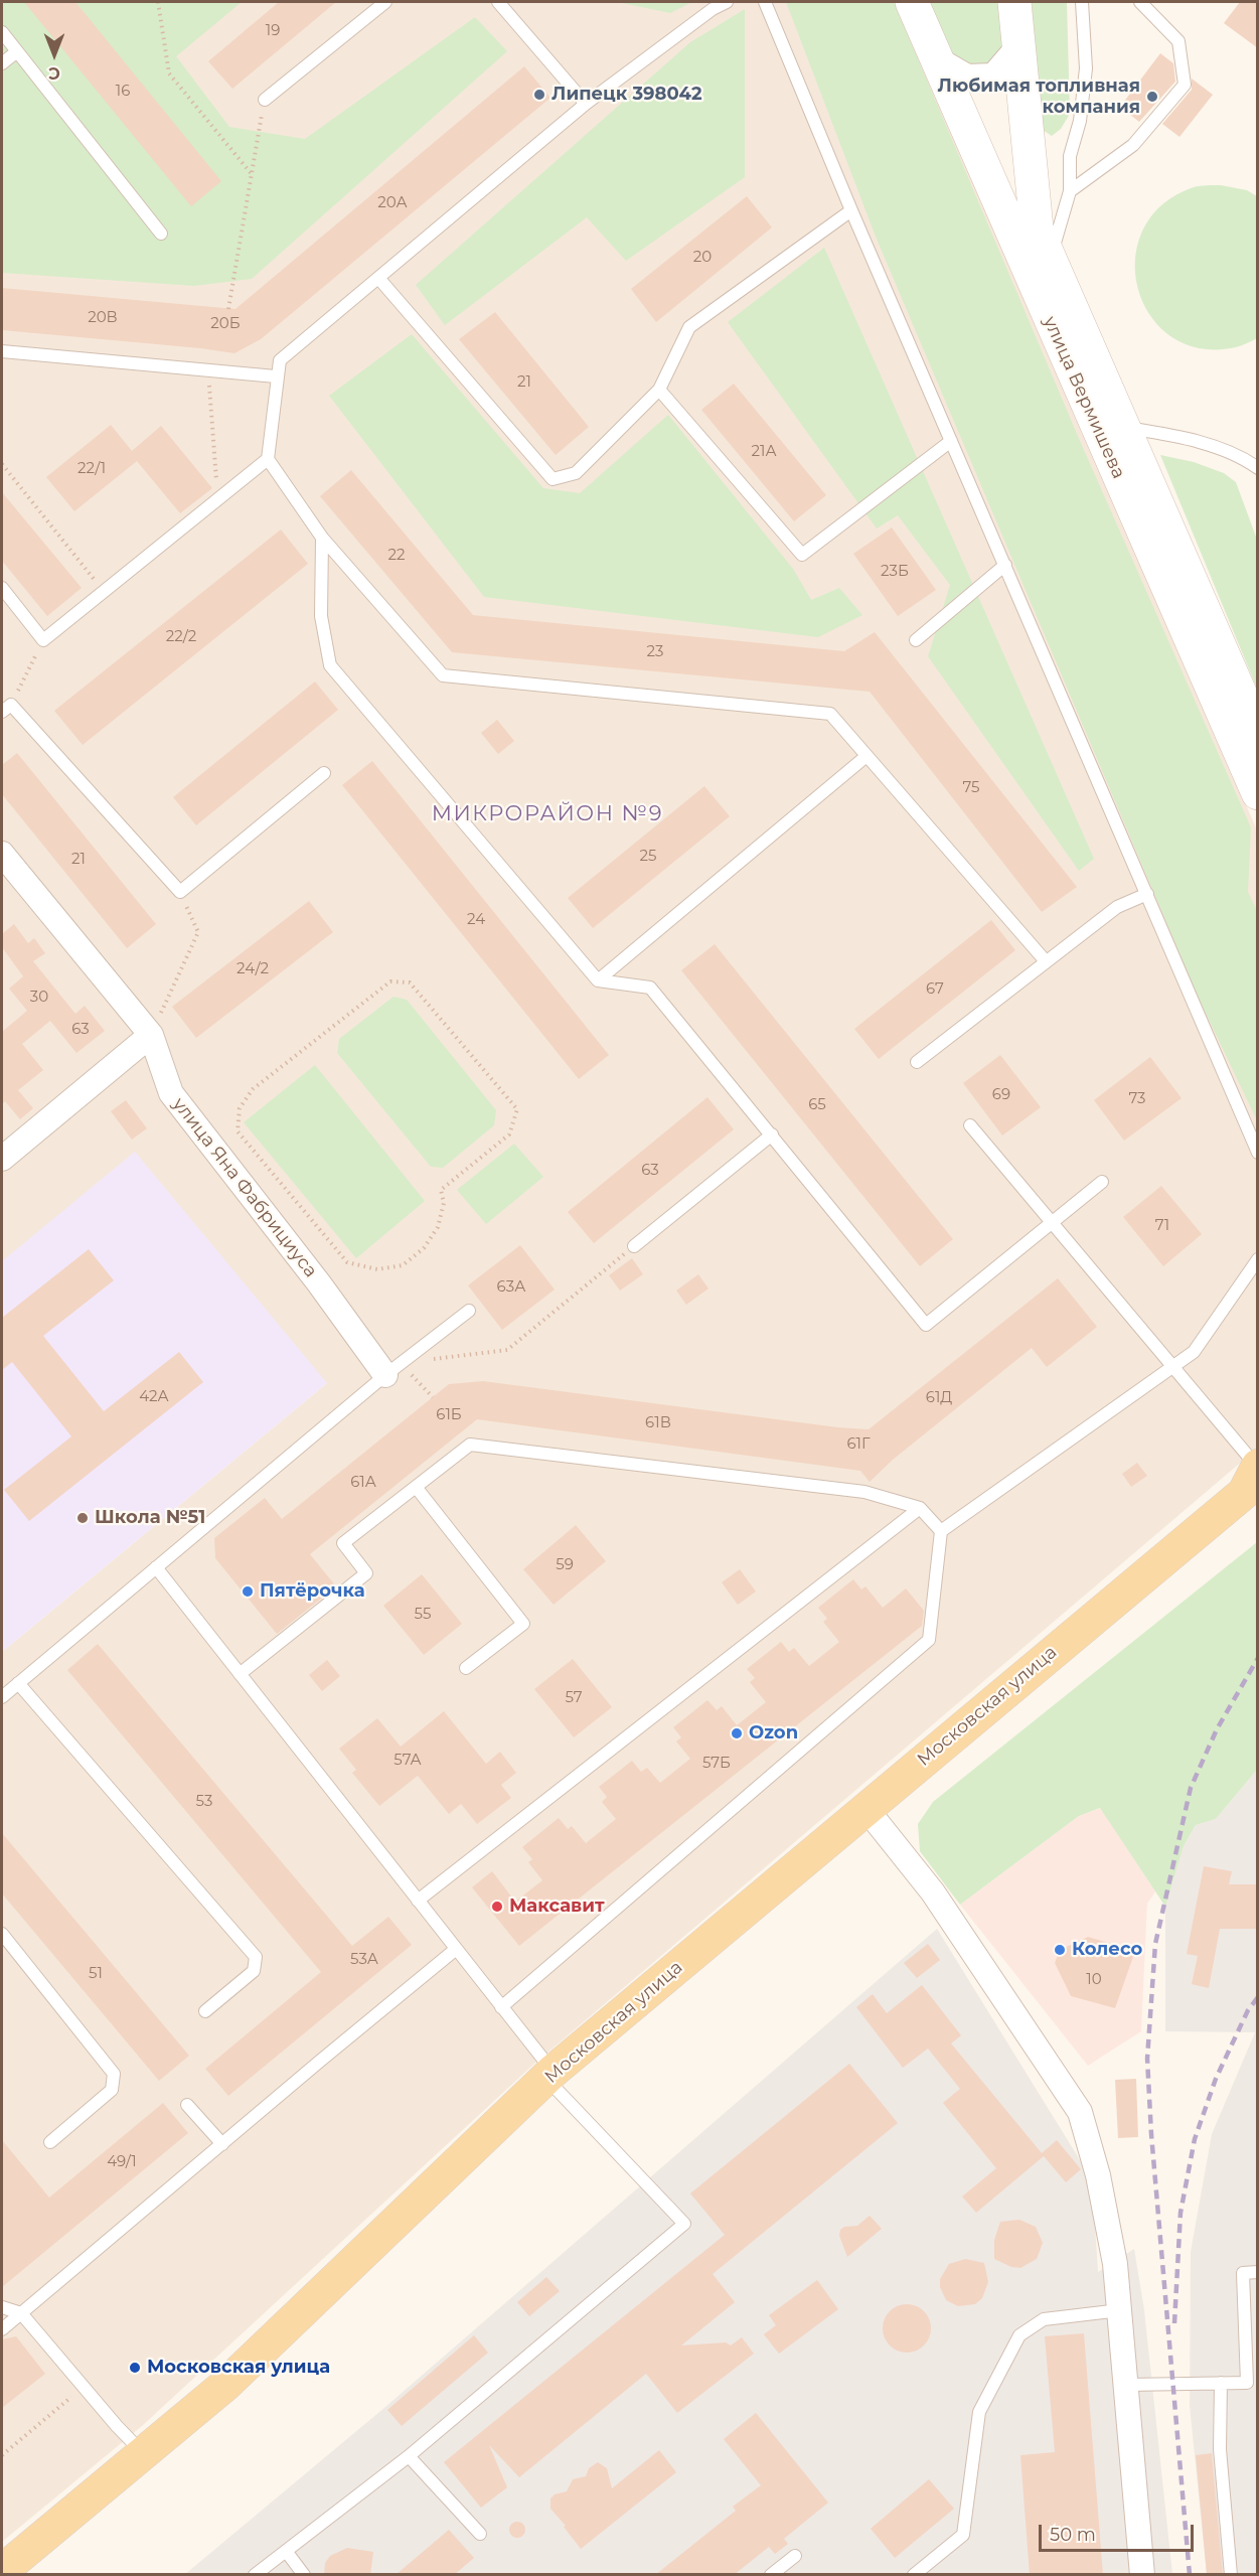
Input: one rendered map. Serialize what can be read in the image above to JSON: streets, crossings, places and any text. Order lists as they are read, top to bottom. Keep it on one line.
{"streets":{"main road":["улица Вермишева","Московская улица"],"street":["улица Яна Фабрициуса"]},"districts":["МИКРОРАЙОН №9"],"places":["Липецк 398042","Любимая топливная компания","Школа №51","Пятёрочка","Ozon","Максавит","Колесо","Московская улица"],"house_numbers":["19","16","20А","20","20В","20Б","21","21А","22/1","22","23Б","22/2","23","75","25","21","24","24/2","67","30","63","69","73","65","63","71","63А","42А","61Д","61Б","61В","61Г","61А","59","55","57","57А","57Б","53","53А","51","10","49/1"],"scale_bar":"50 m","north":"bottom"}
